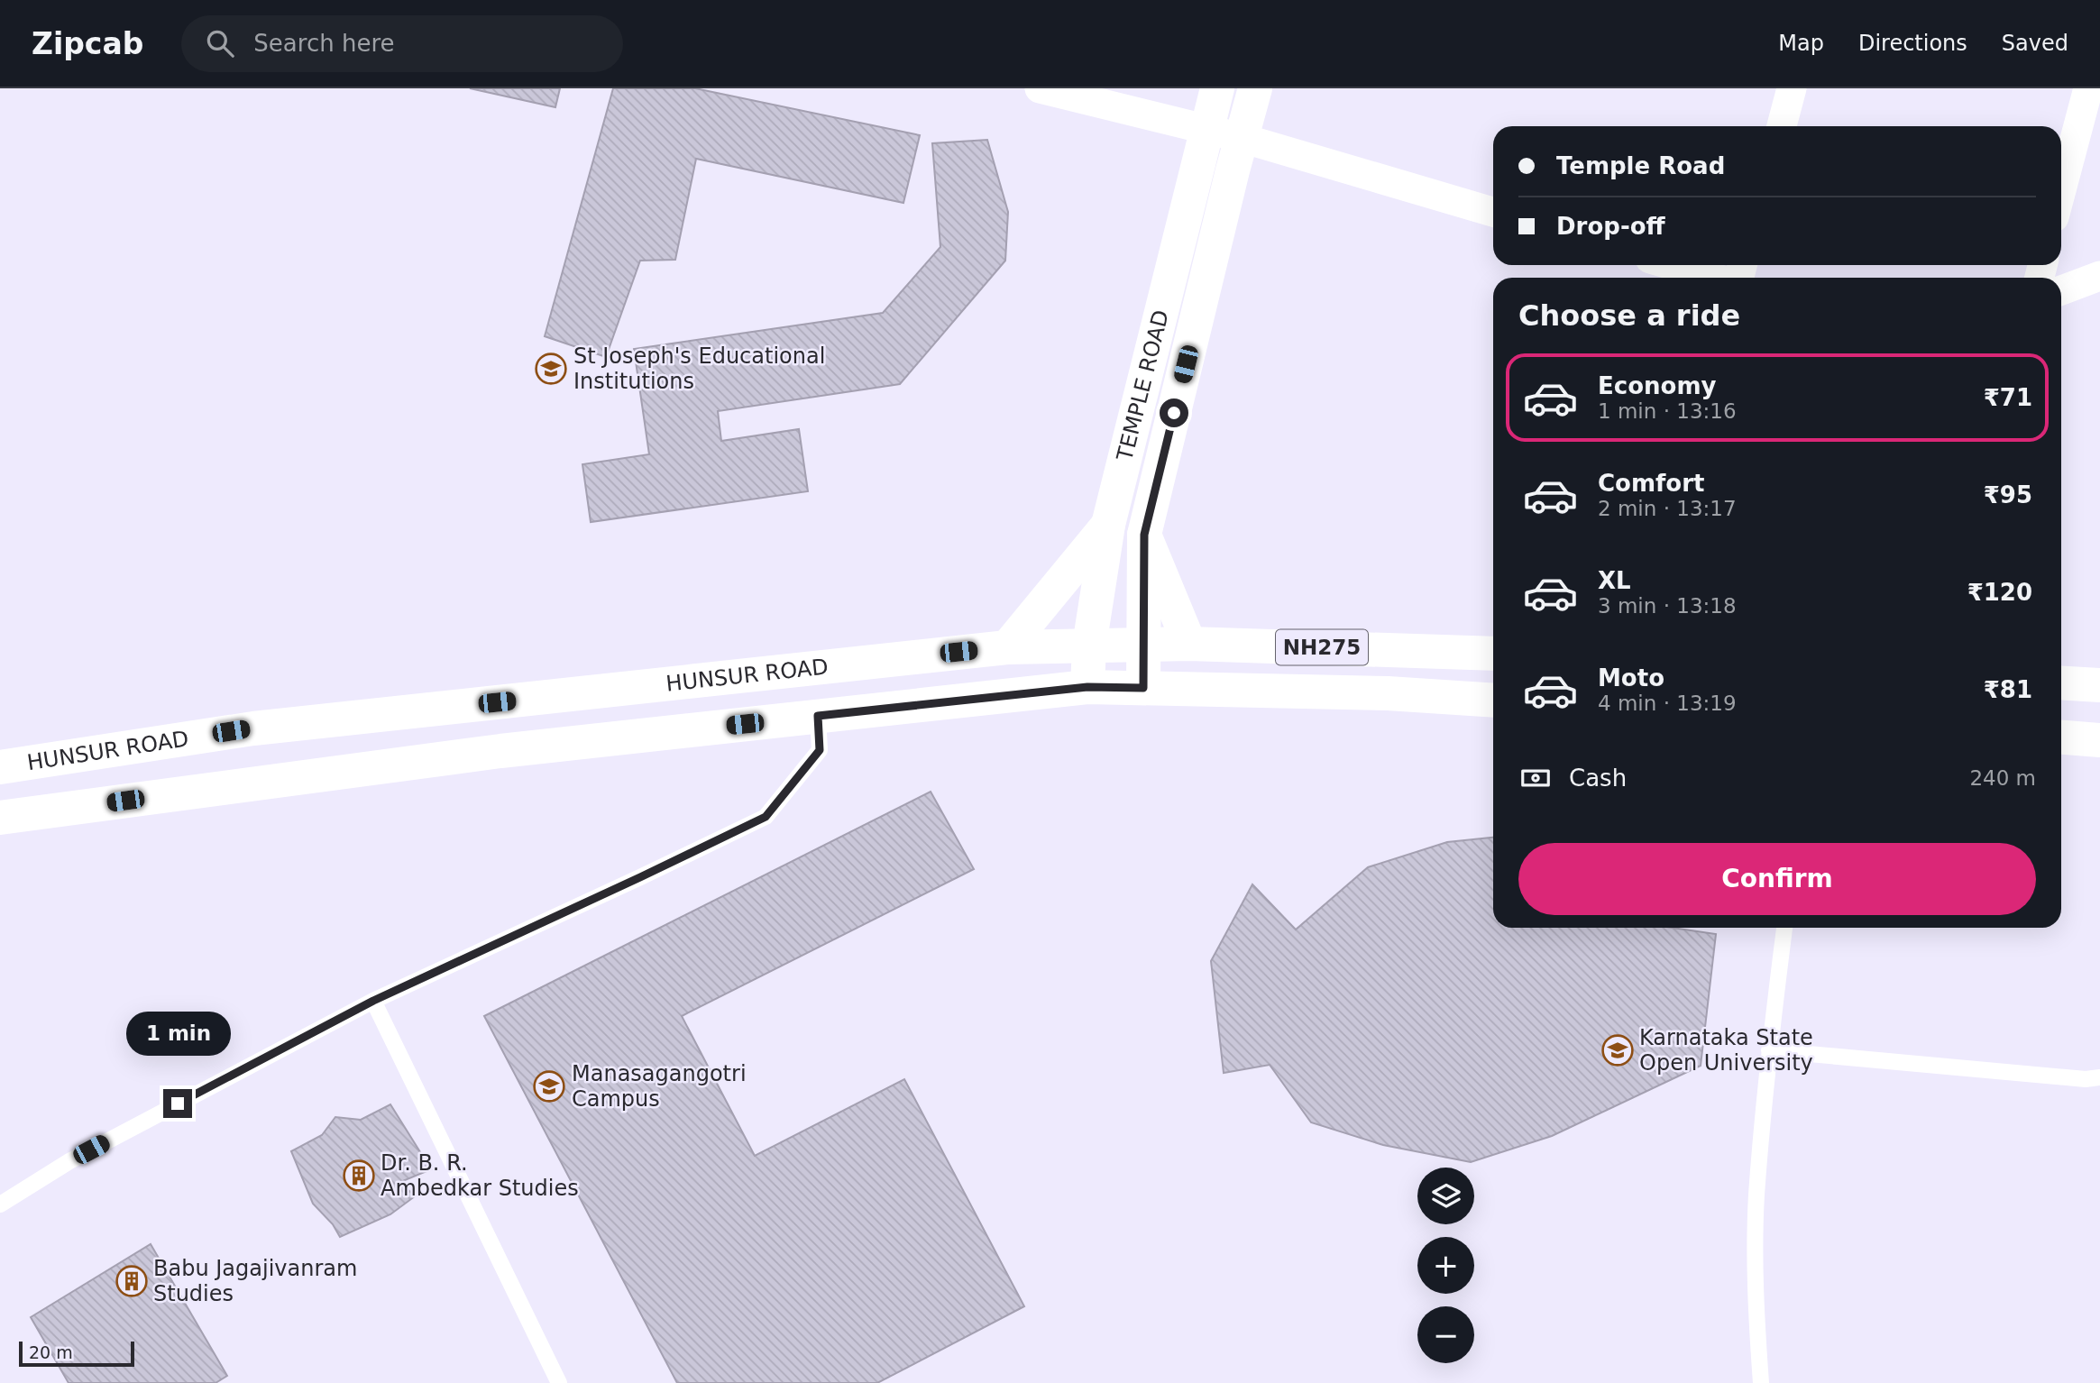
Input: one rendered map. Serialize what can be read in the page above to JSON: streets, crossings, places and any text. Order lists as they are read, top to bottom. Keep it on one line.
{"streets":{"main road":["TEMPLE ROAD","NH275","HUNSUR ROAD"]},"crossings":[["TEMPLE ROAD","HUNSUR ROAD"]],"places":{"school or university":["St Joseph's Educational Institutions","Karnataka State Open University","Manasagangotri Campus"],"building":["Dr. B. R. Ambedkar Studies","Babu Jagajivanram Studies"]},"scale_bar":"20 m","page":{"header":"Zipcab","search":"Search here","nav":["Map","Directions","Saved"],"banner":["Temple Road","Drop-off"],"heading":"Choose a ride","list":[{"name":"Economy","note":"1 min · 13:16","value":"₹71"},{"name":"Comfort","note":"2 min · 13:17","value":"₹95"},{"name":"XL","note":"3 min · 13:18","value":"₹120"},{"name":"Moto","note":"4 min · 13:19","value":"₹81"}],"pay":["Cash","240 m"],"buttons":"Confirm","bubble":"1 min","map_buttons":["+","−"],"scale":"20 m"}}
